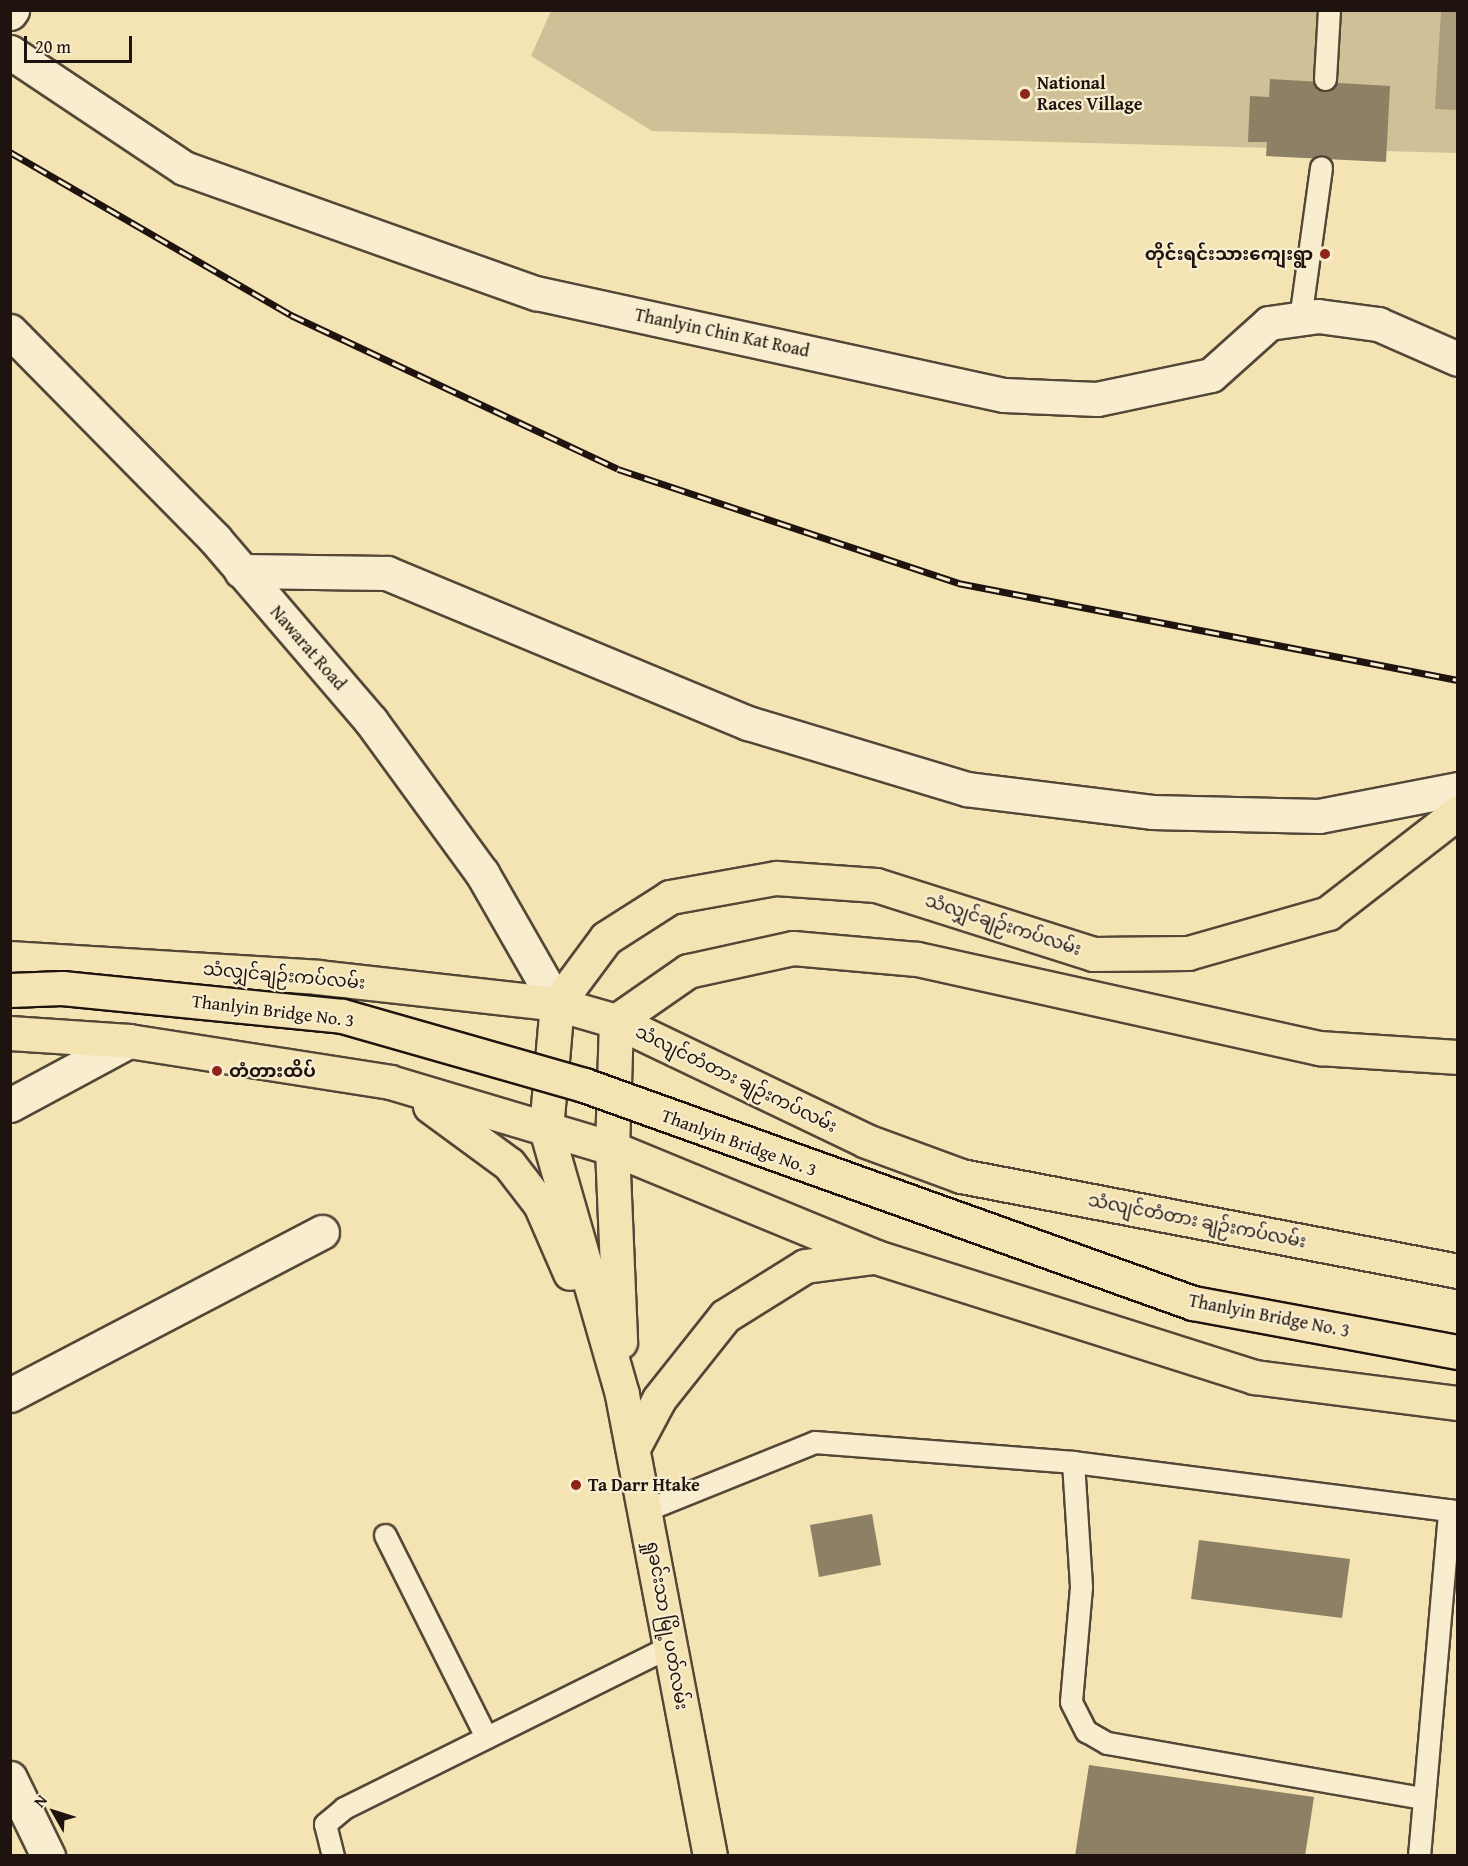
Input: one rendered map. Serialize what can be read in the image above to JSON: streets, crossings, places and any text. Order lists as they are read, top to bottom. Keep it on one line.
{"streets":{"main road":["သံလျှင်ချဉ်းကပ်လမ်း","Thanlyin Bridge No. 3","သံလျင်တံတား ချဉ်းကပ်လမ်း","ရှုခင်းသာ မြို့ပတ်လမ်း"],"street":["Thanlyin Chin Kat Road","Nawarat Road"]},"crossings":[["Nawarat Road","သံလျှင်ချဉ်းကပ်လမ်း"],["သံလျှင်ချဉ်းကပ်လမ်း","သံလျင်တံတား ချဉ်းကပ်လမ်း"]],"places":["National Races Village","တိုင်းရင်းသားကျေးရွာ","တံတားထိပ်","Ta Darr Htake"],"scale_bar":"20 m","north":"top left"}
